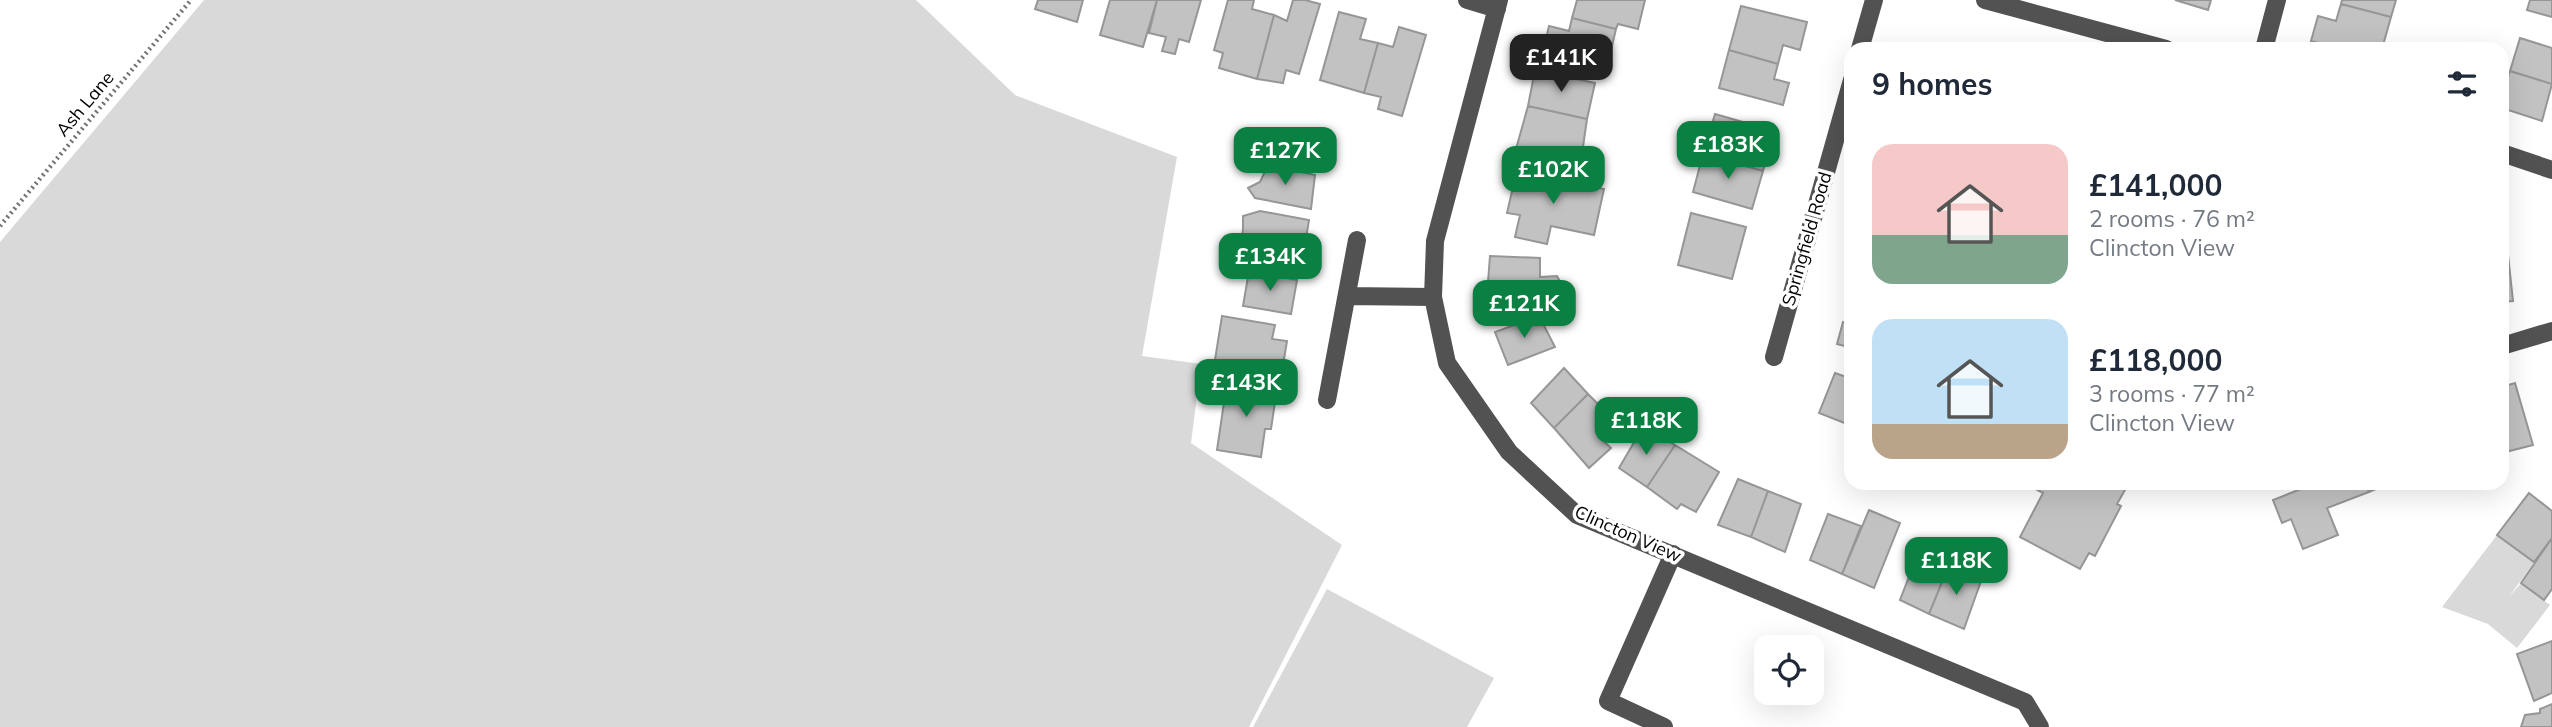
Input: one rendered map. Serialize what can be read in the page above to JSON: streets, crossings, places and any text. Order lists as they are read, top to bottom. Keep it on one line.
{"streets":{"street":["Springfield Road","Clincton View"],"path":["Ash Lane"]},"page":{"price":["£141K","£183K","£127K","£102K","£134K","£121K","£143K","£118K","£118K"],"heading":"9 homes","list":[{"name":"£141,000","note":"2 rooms · 76 m² · Clincton View"},{"name":"£118,000","note":"3 rooms · 77 m² · Clincton View"}]}}
